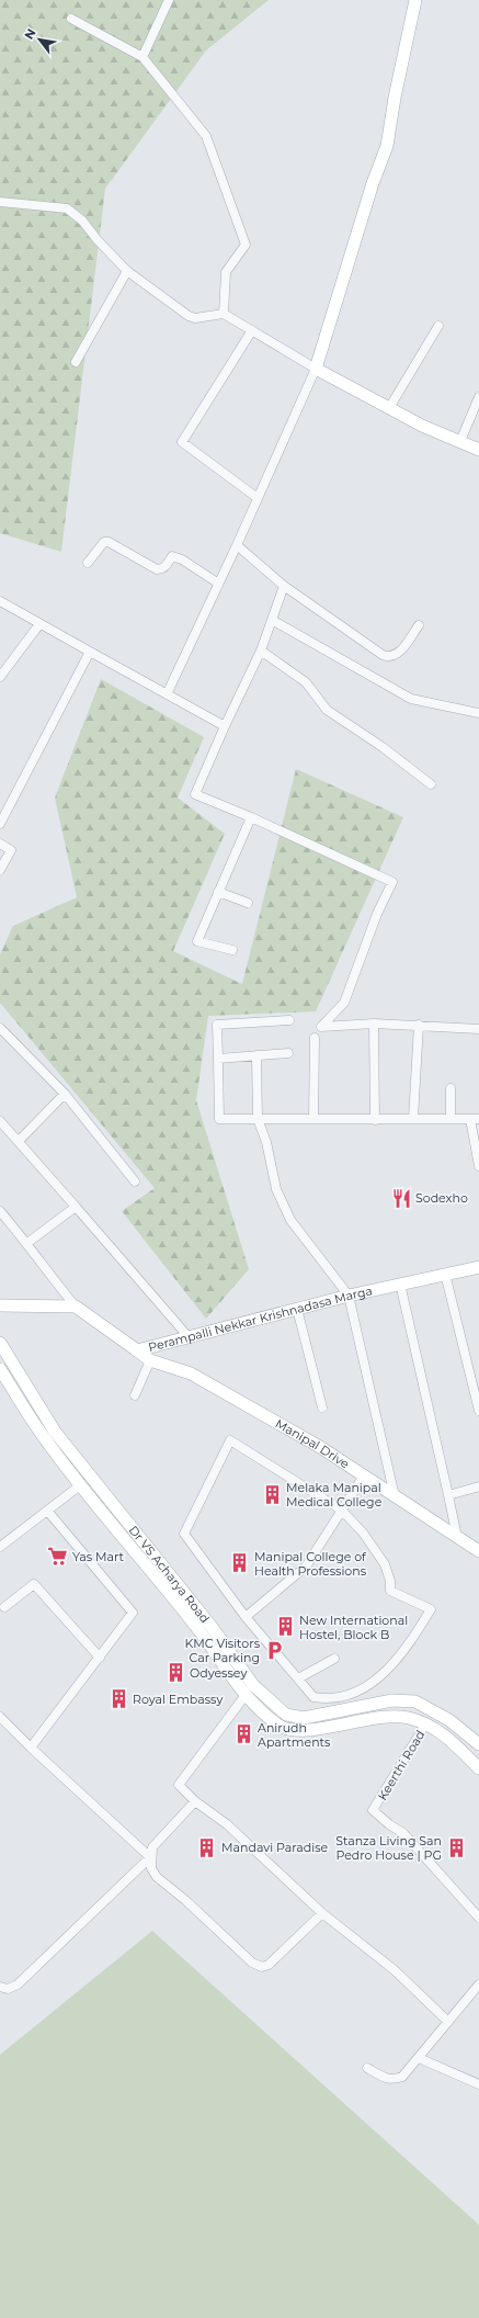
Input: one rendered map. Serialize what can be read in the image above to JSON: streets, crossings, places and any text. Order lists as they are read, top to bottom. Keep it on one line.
{"streets":{"street":["Perampalli Nekkar Krishnadasa Marga","Manipal Drive","Dr VS Acharya Road","Keerthi Road"]},"crossings":[["Perampalli Nekkar Krishnadasa Marga","Manipal Drive"],["Dr VS Acharya Road","Keerthi Road"]],"places":{"restaurant":["Sodexho"],"building":["Melaka Manipal Medical College","Manipal College of Health Professions","New International Hostel, Block B","Odyessey","Royal Embassy","Anirudh Apartments","Mandavi Paradise","Stanza Living San Pedro House | PG"],"supermarket":["Yas Mart"],"parking":["KMC Visitors Car Parking"]},"north":"top left"}
